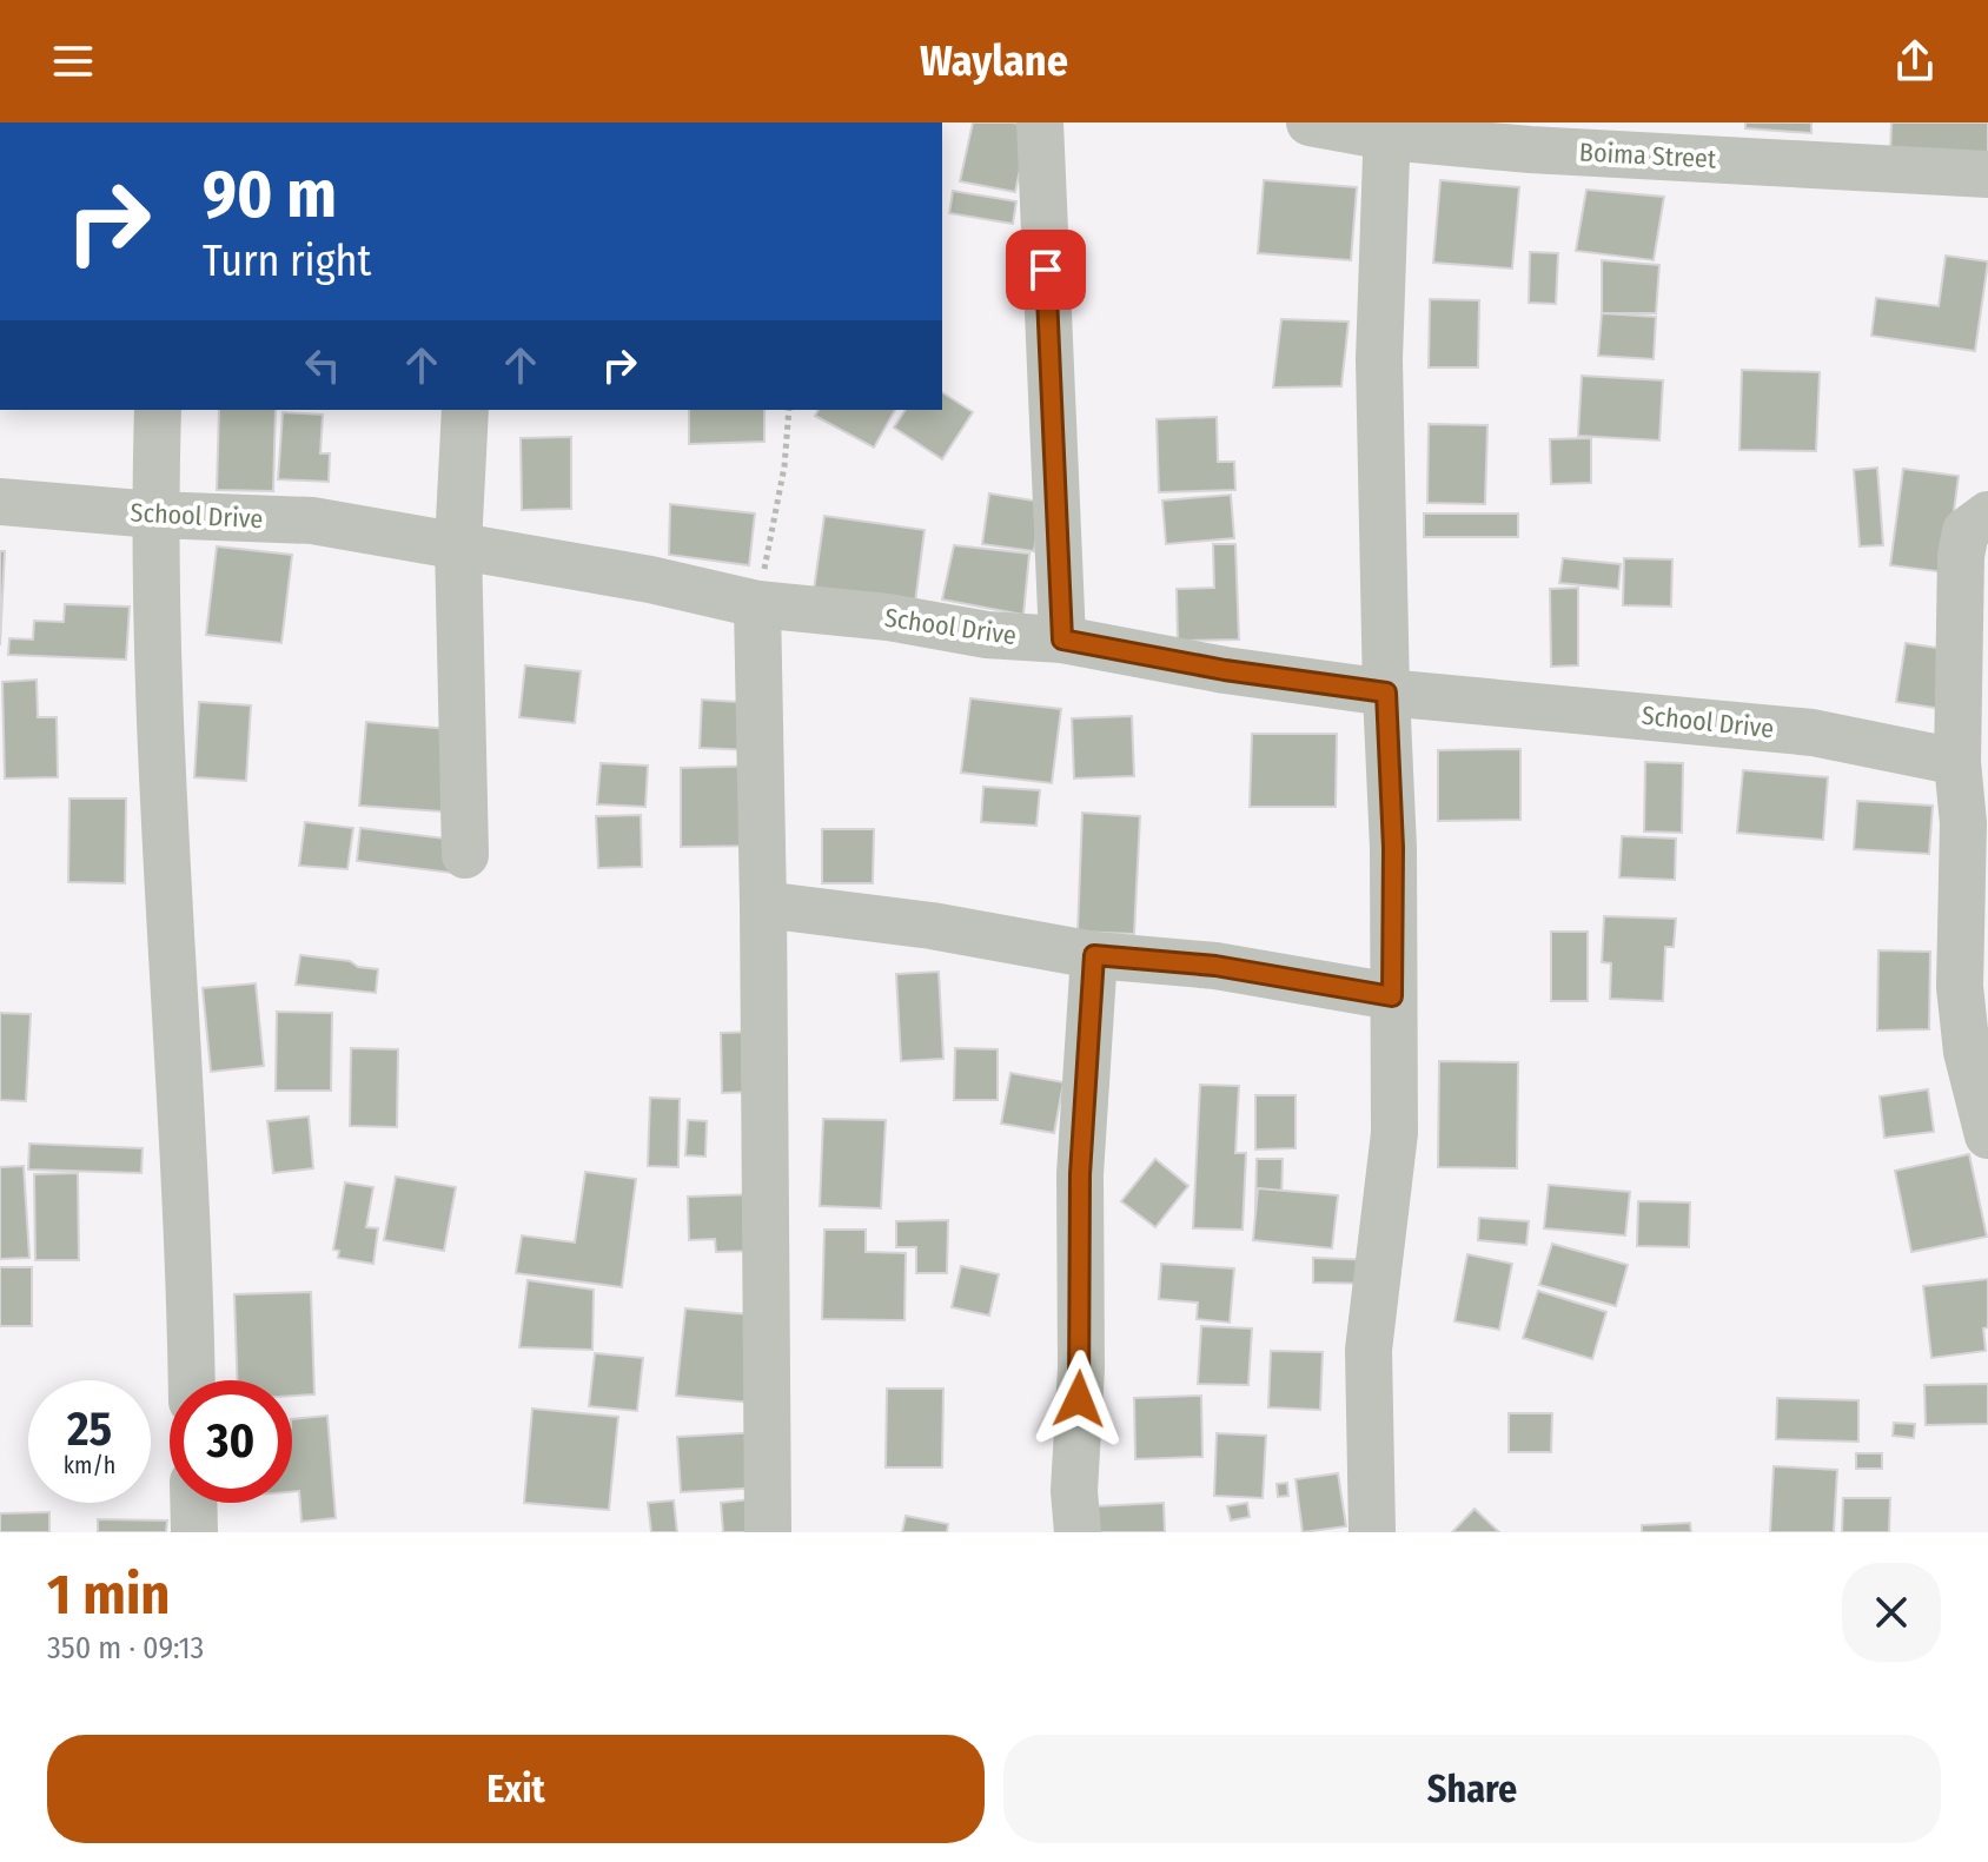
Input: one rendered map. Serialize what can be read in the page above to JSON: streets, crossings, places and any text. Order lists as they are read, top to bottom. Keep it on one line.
{"streets":{"street":["Boima Street","School Drive"]},"page":{"header":"Waylane","turn":["90 m","Turn right"],"speed":"25 km/h","limit":"30","heading":["1 min","350 m · 09:13"],"buttons":["Exit","Share"]}}
